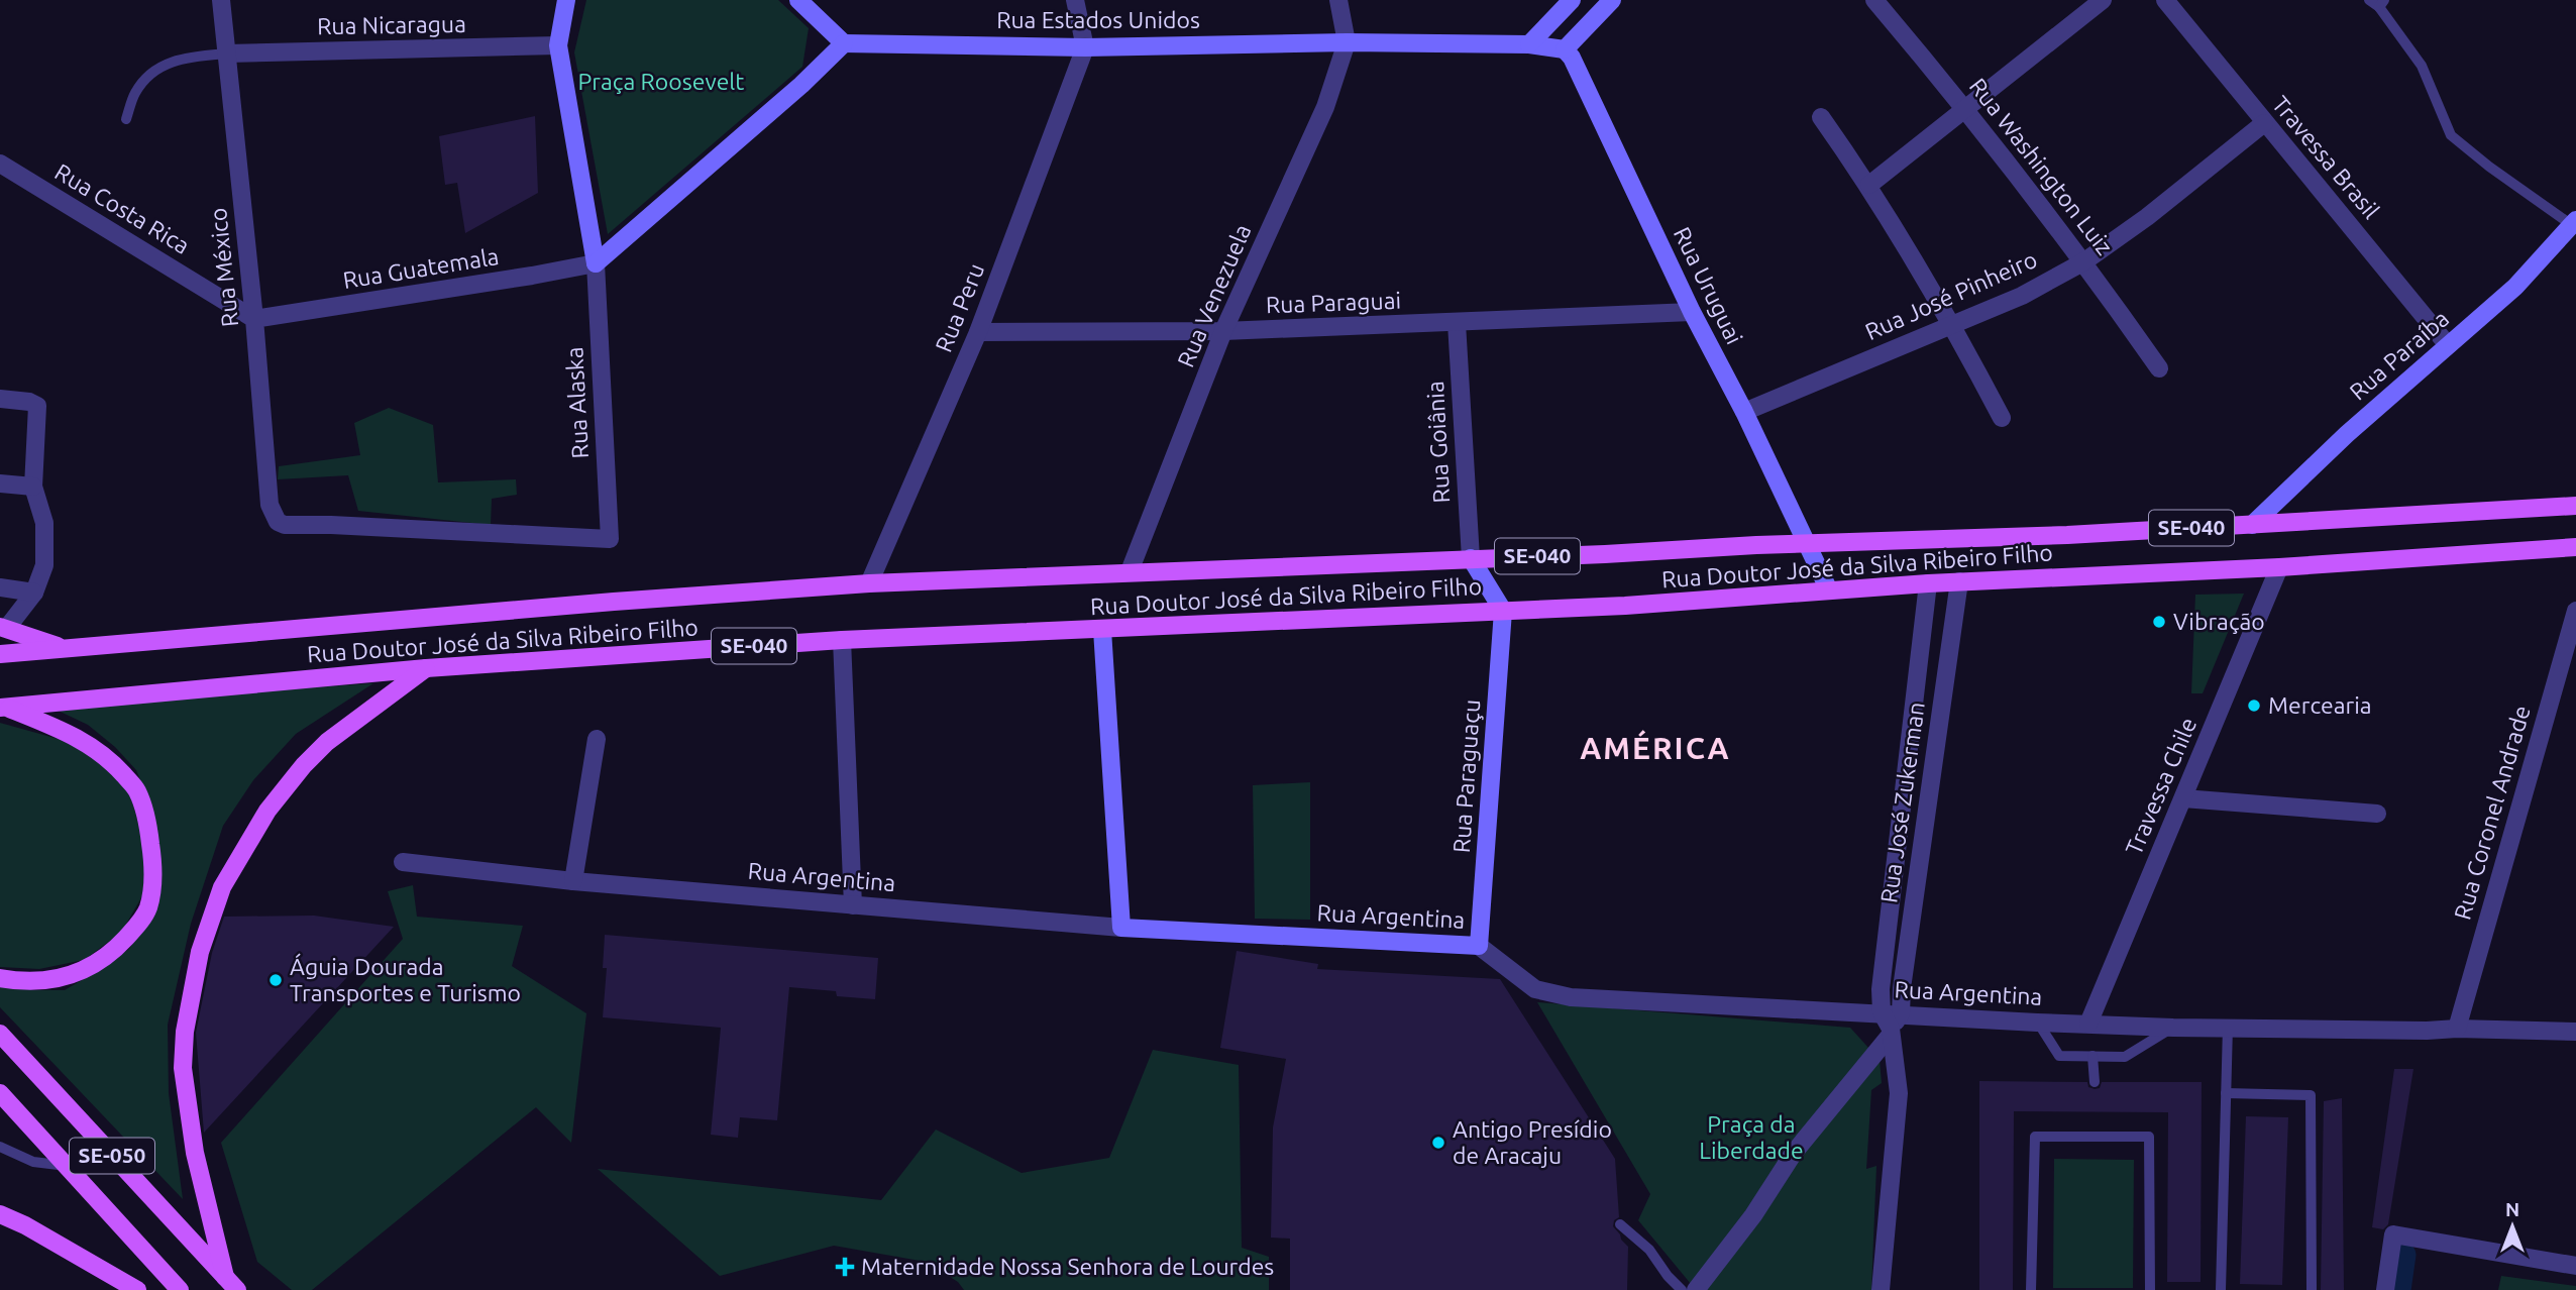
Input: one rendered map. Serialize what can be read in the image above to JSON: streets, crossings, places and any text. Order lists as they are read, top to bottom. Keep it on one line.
{"streets":{"main road":["SE-040","Rua Doutor José da Silva Ribeiro Filho","SE-050"],"street":["Rua Estados Unidos","Rua Nicaragua","Travessa Brasil","Rua Washington Luiz","Rua Costa Rica","Rua México","Rua Guatemala","Rua Uruguai","Rua Venezuela","Rua José Pinheiro","Rua Paraguai","Rua Peru","Rua Paraíba","Rua Alaska","Rua Goiânia","Rua Paraguaçu","Travessa Chile","Rua José Zukerman","Rua Coronel Andrade","Rua Argentina"]},"crossings":[["Rua Estados Unidos","Rua Uruguai"],["Rua Estados Unidos","Rua Venezuela"],["Rua Estados Unidos","Rua Peru"],["Rua Nicaragua","Rua México"],["Travessa Brasil","Rua José Pinheiro"],["Travessa Brasil","Rua Paraíba"],["Rua Washington Luiz","Rua José Pinheiro"],["Rua Costa Rica","Rua México"],["Rua Costa Rica","Rua Guatemala"],["Rua México","Rua Guatemala"],["Rua México","Rua Alaska"],["Rua Guatemala","Rua Alaska"],["Rua Uruguai","Rua José Pinheiro"],["Rua Uruguai","Rua Paraguai"],["Rua Uruguai","Rua Doutor José da Silva Ribeiro Filho"],["Rua Venezuela","Rua Paraguai"],["Rua Venezuela","Rua Doutor José da Silva Ribeiro Filho"],["Rua Paraguai","Rua Peru"],["Rua Paraguai","Rua Goiânia"],["Rua Peru","Rua Doutor José da Silva Ribeiro Filho"],["Rua Paraíba","Rua Doutor José da Silva Ribeiro Filho"],["Rua Goiânia","Rua Doutor José da Silva Ribeiro Filho"],["Rua Doutor José da Silva Ribeiro Filho","Rua Paraguaçu"],["Rua Doutor José da Silva Ribeiro Filho","Travessa Chile"],["Rua Doutor José da Silva Ribeiro Filho","Rua José Zukerman"],["Rua Paraguaçu","Rua Argentina"],["Travessa Chile","Rua Argentina"],["Rua José Zukerman","Rua Argentina"],["Rua Coronel Andrade","Rua Argentina"]],"districts":["AMÉRICA"],"parks":["Praça Roosevelt","Praça da Liberdade"],"places":{"other":["Vibração","Mercearia","Águia Dourada Transportes e Turismo","Antigo Presídio de Aracaju"],"health":["Maternidade Nossa Senhora de Lourdes"]},"north":"top"}
